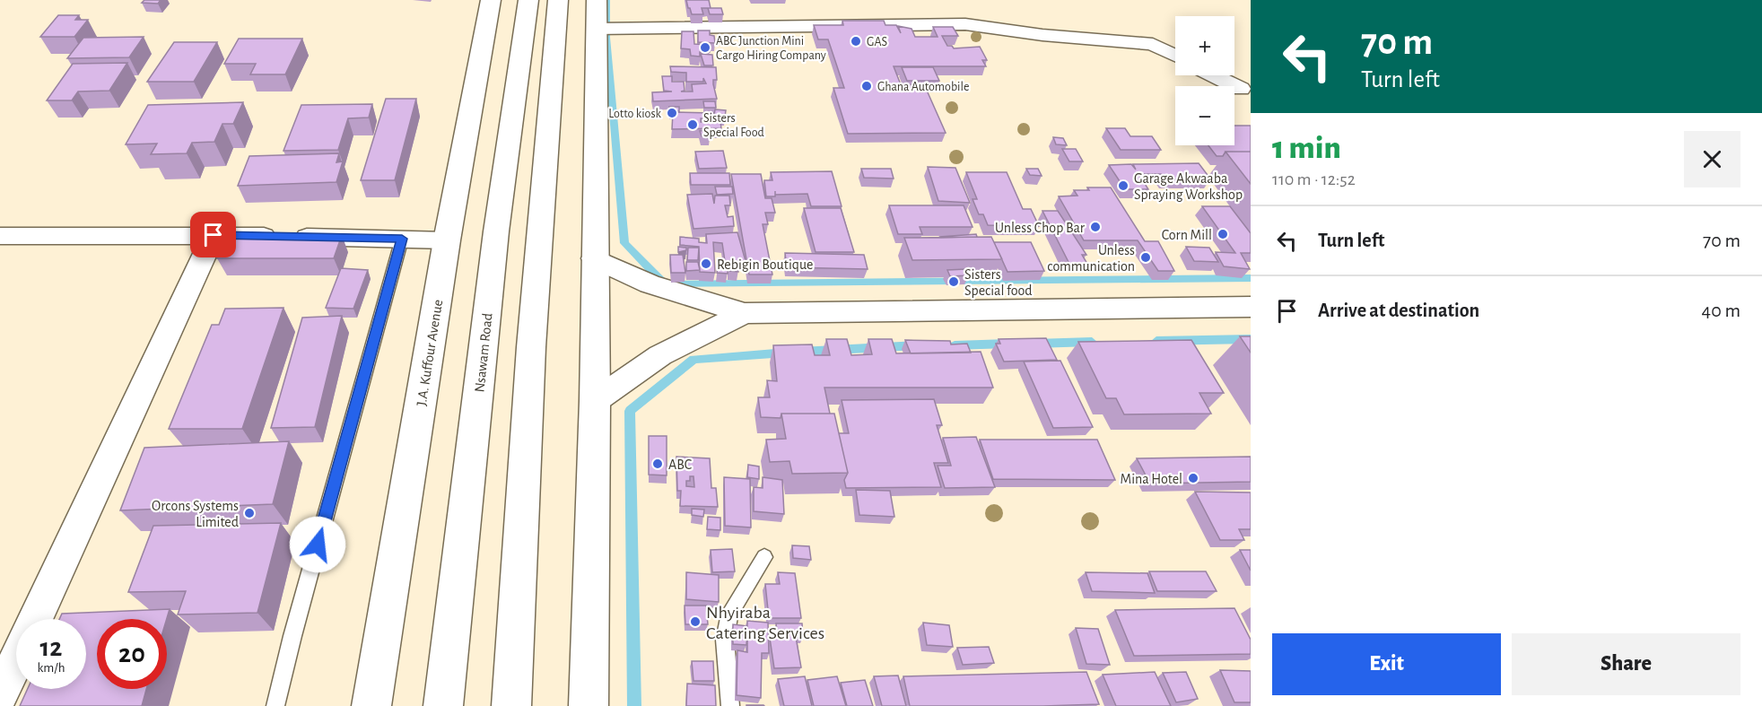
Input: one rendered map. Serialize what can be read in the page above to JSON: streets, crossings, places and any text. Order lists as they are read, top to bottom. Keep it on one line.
{"streets":{"main road":["J.A. Kuffour Avenue","Nsawam Road"]},"places":["GAS","ABC Junction Mini Cargo Hiring Company","Ghana Automobile","Lotto kiosk","Sisters Special Food","Garage Akwaaba Spraying Workshop","Unless Chop Bar","Corn Mill","Unless communication","Rebigin Boutique","Sisters Special food","ABC","Mina Hotel","Orcons Systems Limited","Nhyiraba Catering Services"],"page":{"turn":["70 m","Turn left"],"map_buttons":["+","−"],"heading":["1 min","110 m · 12:52"],"list":[{"name":"Turn left","value":"70 m"},{"name":"Arrive at destination","value":"40 m"}],"speed":"12 km/h","limit":"20","buttons":["Exit","Share"]}}
